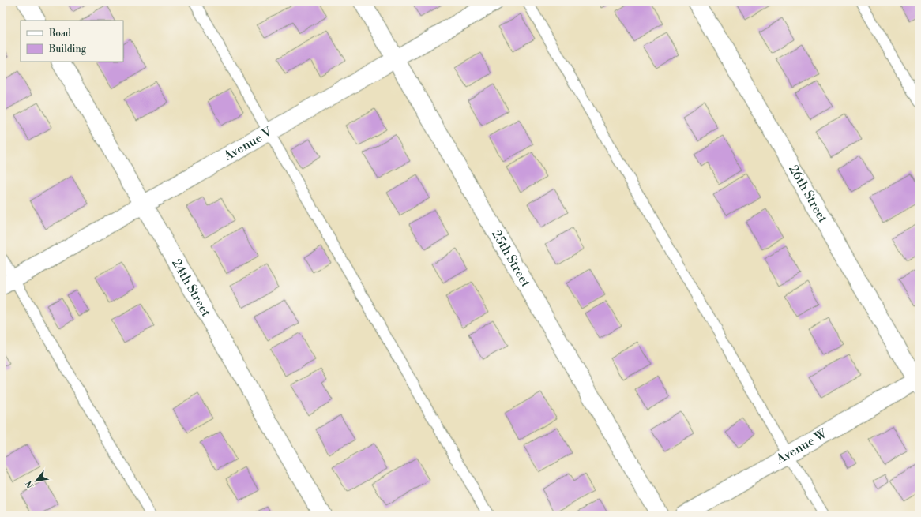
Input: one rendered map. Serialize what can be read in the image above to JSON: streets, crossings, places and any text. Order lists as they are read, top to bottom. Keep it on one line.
{"streets":{"street":["Avenue V","26th Street","25th Street","24th Street","Avenue W"]},"crossings":[["Avenue V","25th Street"],["Avenue V","24th Street"],["26th Street","Avenue W"]],"legend":["Road","Building"],"north":"bottom left"}
